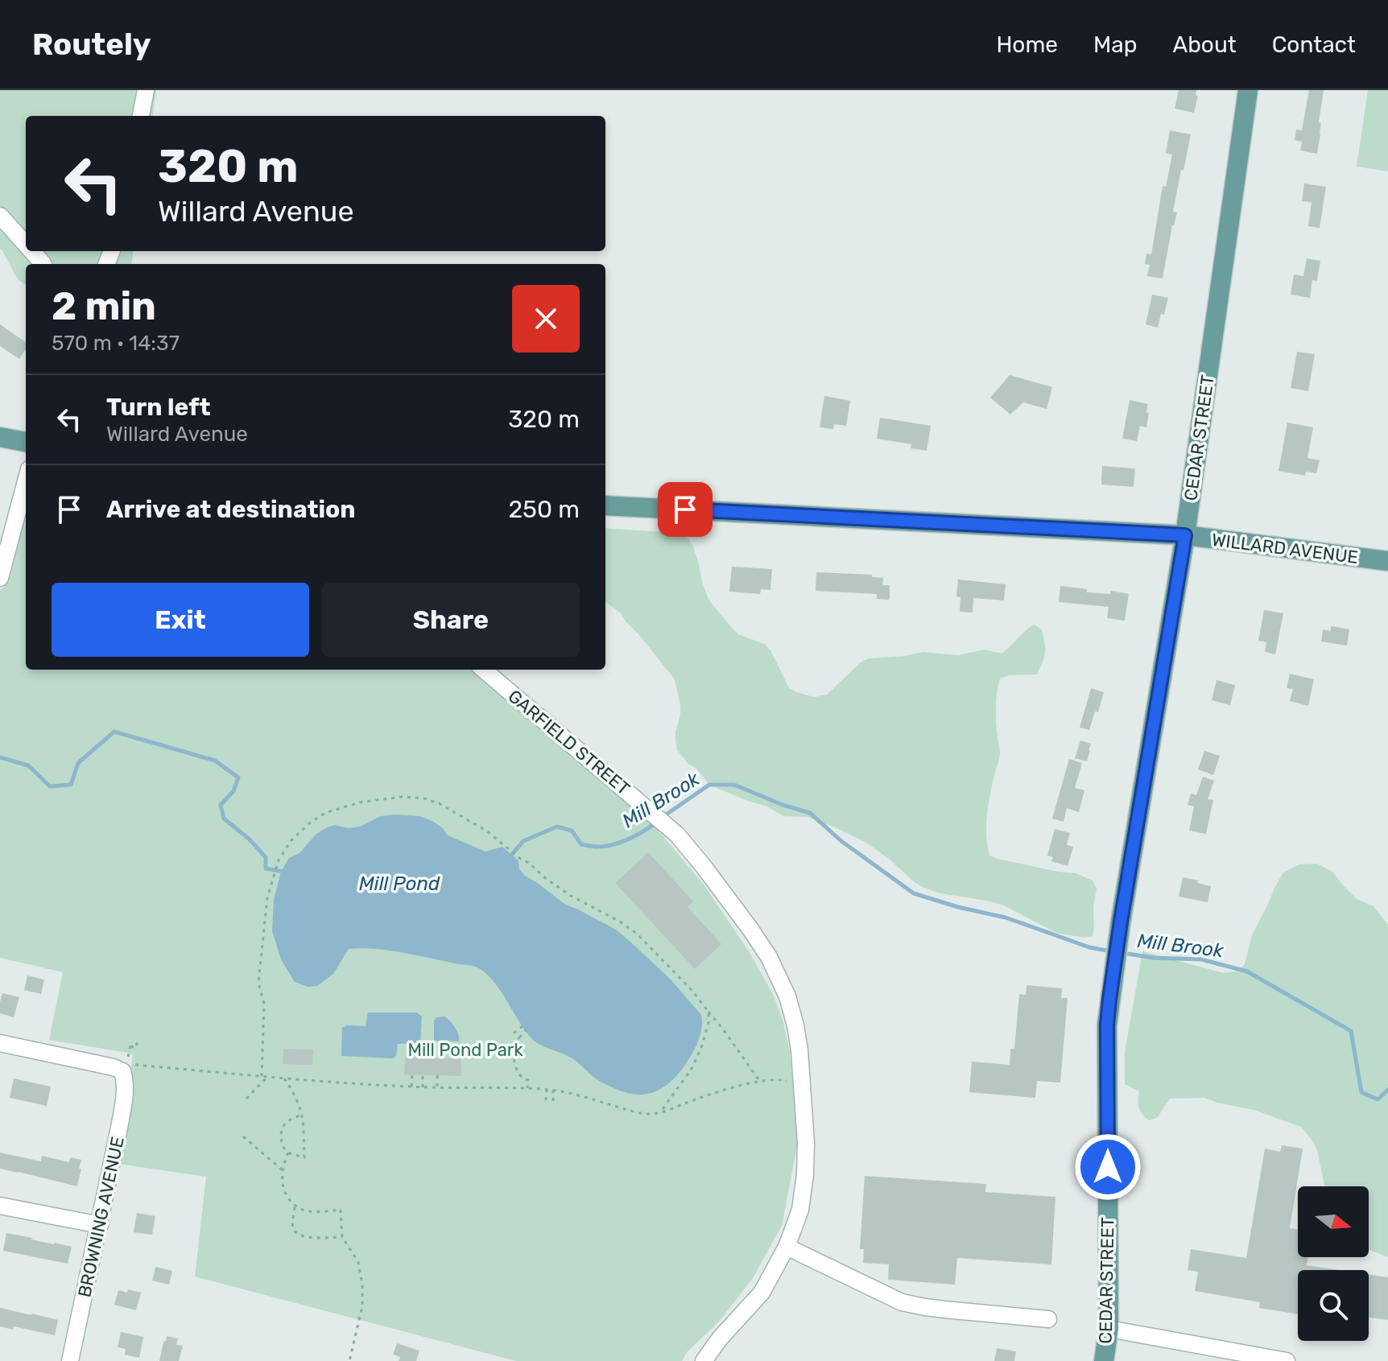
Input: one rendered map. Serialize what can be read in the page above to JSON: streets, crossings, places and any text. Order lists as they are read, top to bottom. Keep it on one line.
{"streets":{"main road":["CEDAR STREET","WILLARD AVENUE"],"street":["GARFIELD STREET","BROWNING AVENUE"]},"crossings":[["CEDAR STREET","WILLARD AVENUE"]],"water":["Mill Brook","Mill Pond"],"parks":["Mill Pond Park"],"north":"right","page":{"header":"Routely","nav":["Home","Map","About","Contact"],"turn":["320 m","Willard Avenue"],"heading":["2 min","570 m · 14:37"],"list":[{"name":"Turn left","note":"Willard Avenue","value":"320 m"},{"name":"Arrive at destination","value":"250 m"}],"buttons":["Exit","Share"]}}
